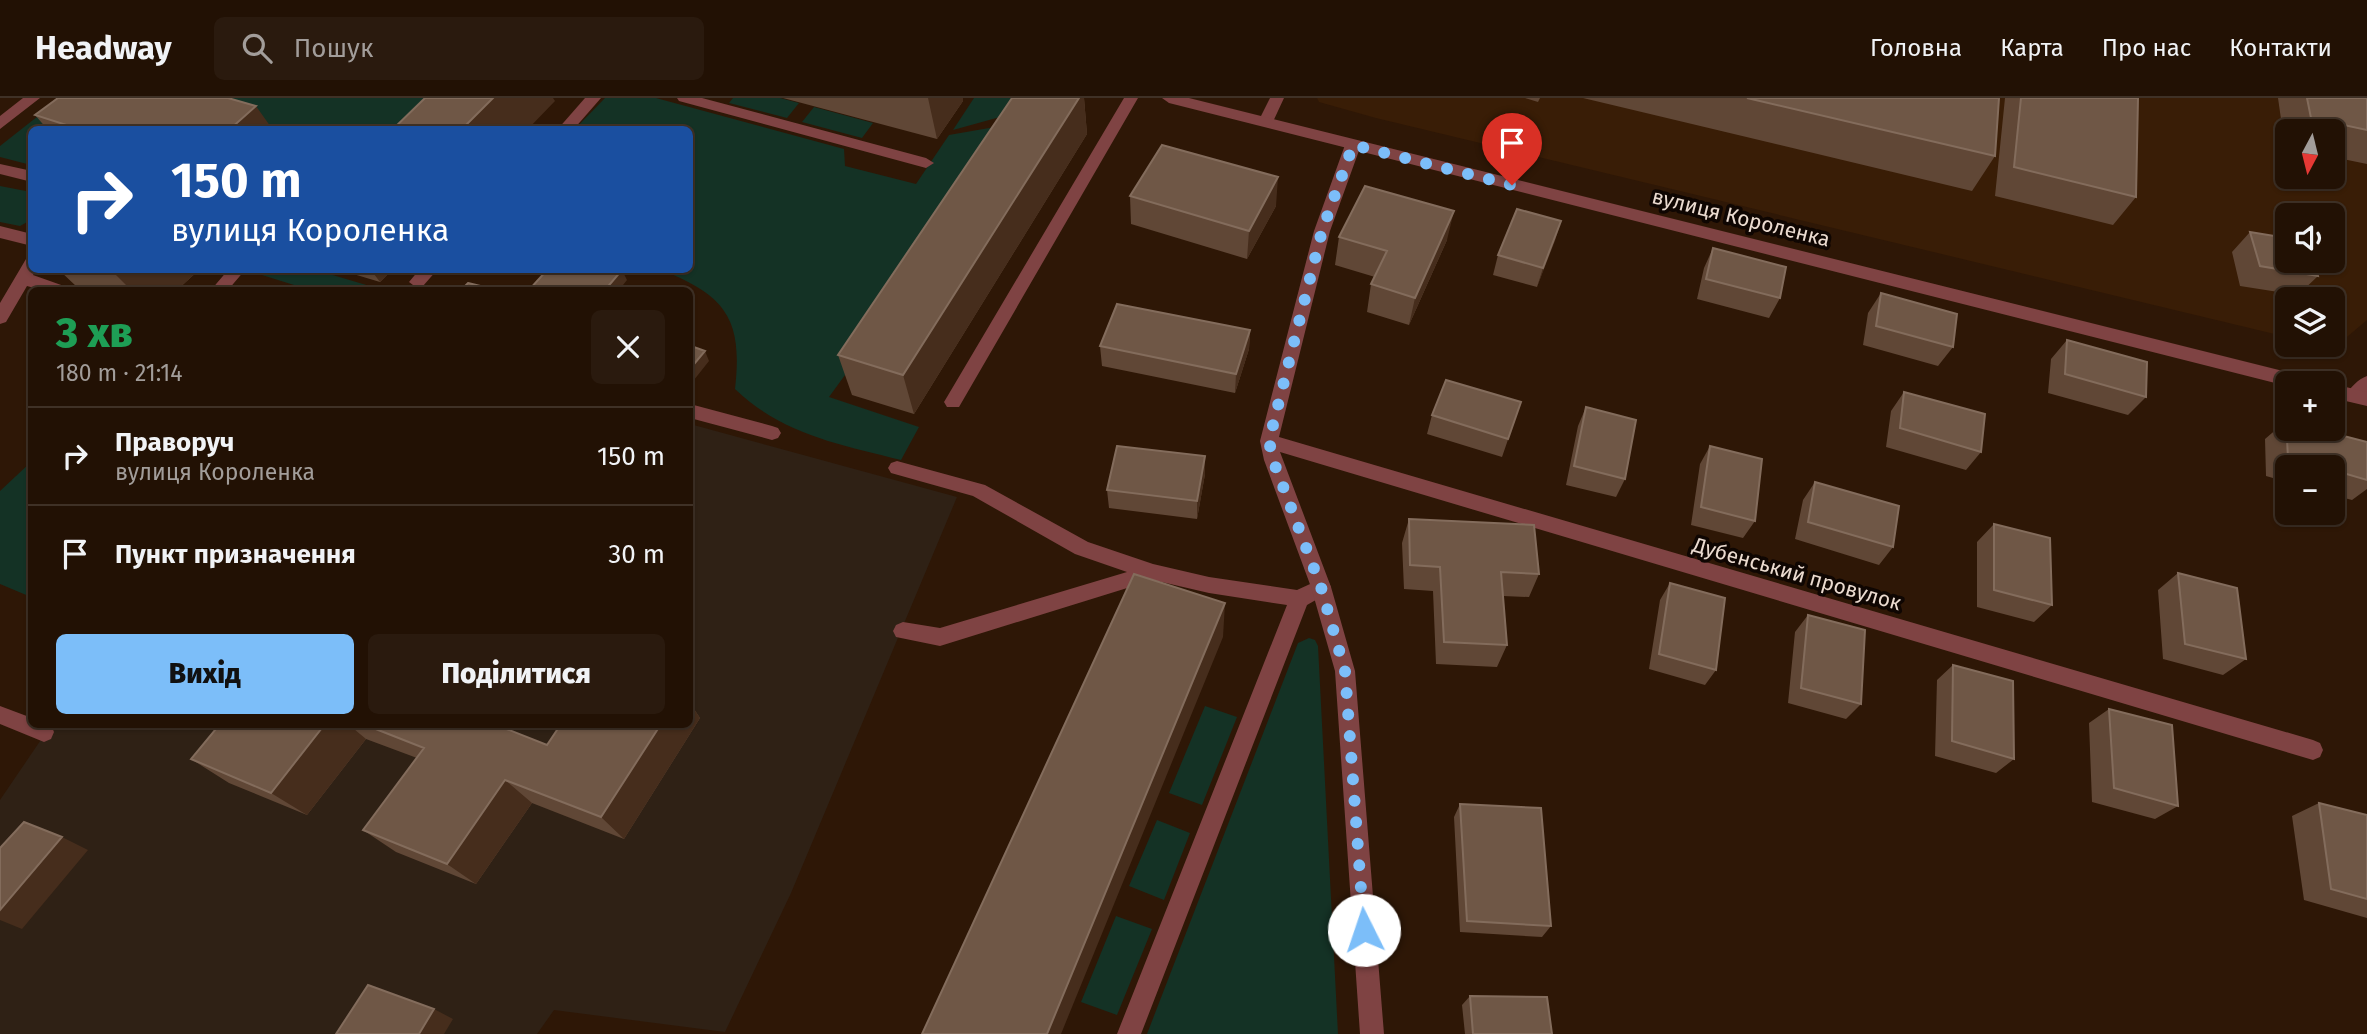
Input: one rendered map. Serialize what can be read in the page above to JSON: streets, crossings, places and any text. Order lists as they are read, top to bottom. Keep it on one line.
{"streets":{"street":["вулиця Короленка","Дубенський провулок"]},"north":"bottom","page":{"header":"Headway","search":"Пошук","nav":["Головна","Карта","Про нас","Контакти"],"map_buttons":["+","−"],"turn":["150 m","вулиця Короленка"],"heading":["3 хв","180 m · 21:14"],"list":[{"name":"Праворуч","note":"вулиця Короленка","value":"150 m"},{"name":"Пункт призначення","value":"30 m"}],"buttons":["Вихід","Поділитися"]}}
